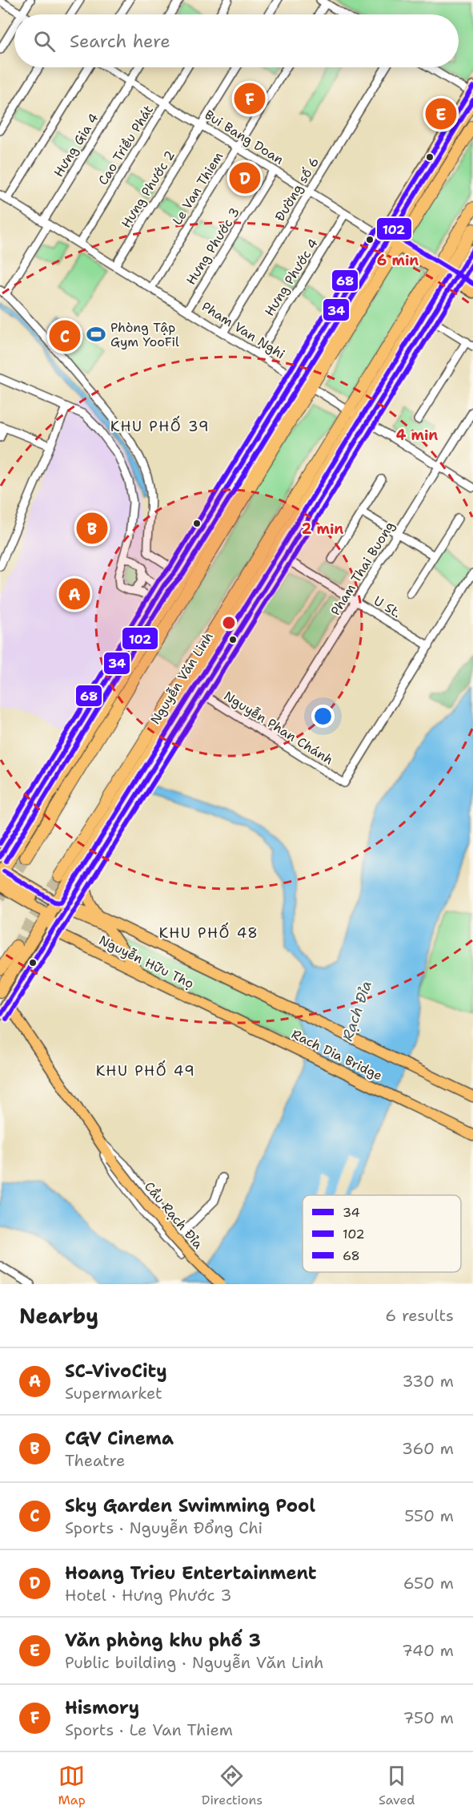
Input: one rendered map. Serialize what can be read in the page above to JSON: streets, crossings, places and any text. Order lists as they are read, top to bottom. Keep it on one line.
{"streets":{"highway":["Nguyễn Văn Linh"],"main road":["Nguyễn Hữu Thọ","Rach Dia Bridge","Cầu Rạch Đỉa"],"street":["Bui Bang Doan","Hưng Gia 4","Cao Triều Phát","Le Van Thiem","Hưng Phước 2","Đường số 6","Hưng Phước 3","Hưng Phước 4","Pham Van Nghi","Pham Thai Buong","U St.","Nguyễn Phan Chánh"]},"crossings":[["Bui Bang Doan","Hưng Gia 4"],["Bui Bang Doan","Cao Triều Phát"],["Bui Bang Doan","Le Van Thiem"],["Bui Bang Doan","Hưng Phước 2"],["Bui Bang Doan","Đường số 6"],["Bui Bang Doan","Hưng Phước 3"],["Bui Bang Doan","Hưng Phước 4"],["Hưng Gia 4","Pham Van Nghi"],["Cao Triều Phát","Pham Van Nghi"],["Le Van Thiem","Pham Van Nghi"],["Hưng Phước 2","Pham Van Nghi"],["Đường số 6","Pham Van Nghi"],["Hưng Phước 3","Pham Van Nghi"],["Hưng Phước 4","Pham Van Nghi"],["Pham Van Nghi","Pham Thai Buong"],["Pham Van Nghi","Nguyễn Văn Linh"],["Pham Thai Buong","U St."],["Pham Thai Buong","Nguyễn Phan Chánh"],["U St.","Nguyễn Văn Linh"],["U St.","Nguyễn Phan Chánh"],["Nguyễn Văn Linh","Nguyễn Phan Chánh"],["Nguyễn Văn Linh","Nguyễn Hữu Thọ"],["Nguyễn Văn Linh","Rach Dia Bridge"],["Nguyễn Văn Linh","Cầu Rạch Đỉa"],["Nguyễn Hữu Thọ","Rach Dia Bridge"]],"districts":["KHU PHỐ 39","KHU PHỐ 48","KHU PHỐ 49"],"water":["Rạch Đỉa"],"places":{"sports":["Phòng Tập Gym YooFil"]},"lines":["transit line 34","transit line 102","transit line 68"],"legend":["34","102","68"],"page":{"search":"Search here","pins":["F","E","D","C","B","A"],"heading":["Nearby","6 results"],"list":[{"mark":"A","name":"SC-VivoCity","note":"Supermarket","value":"330 m"},{"mark":"B","name":"CGV Cinema","note":"Theatre","value":"360 m"},{"mark":"C","name":"Sky Garden Swimming Pool","note":"Sports · Nguyễn Đổng Chi","value":"550 m"},{"mark":"D","name":"Hoang Trieu Entertainment","note":"Hotel · Hưng Phước 3","value":"650 m"},{"mark":"E","name":"Văn phòng khu phố 3","note":"Public building · Nguyễn Văn Linh","value":"740 m"},{"mark":"F","name":"Hismory","note":"Sports · Le Van Thiem","value":"750 m"}],"nav":["Map","Directions","Saved"]},"rings":["6 min","4 min","2 min"]}
